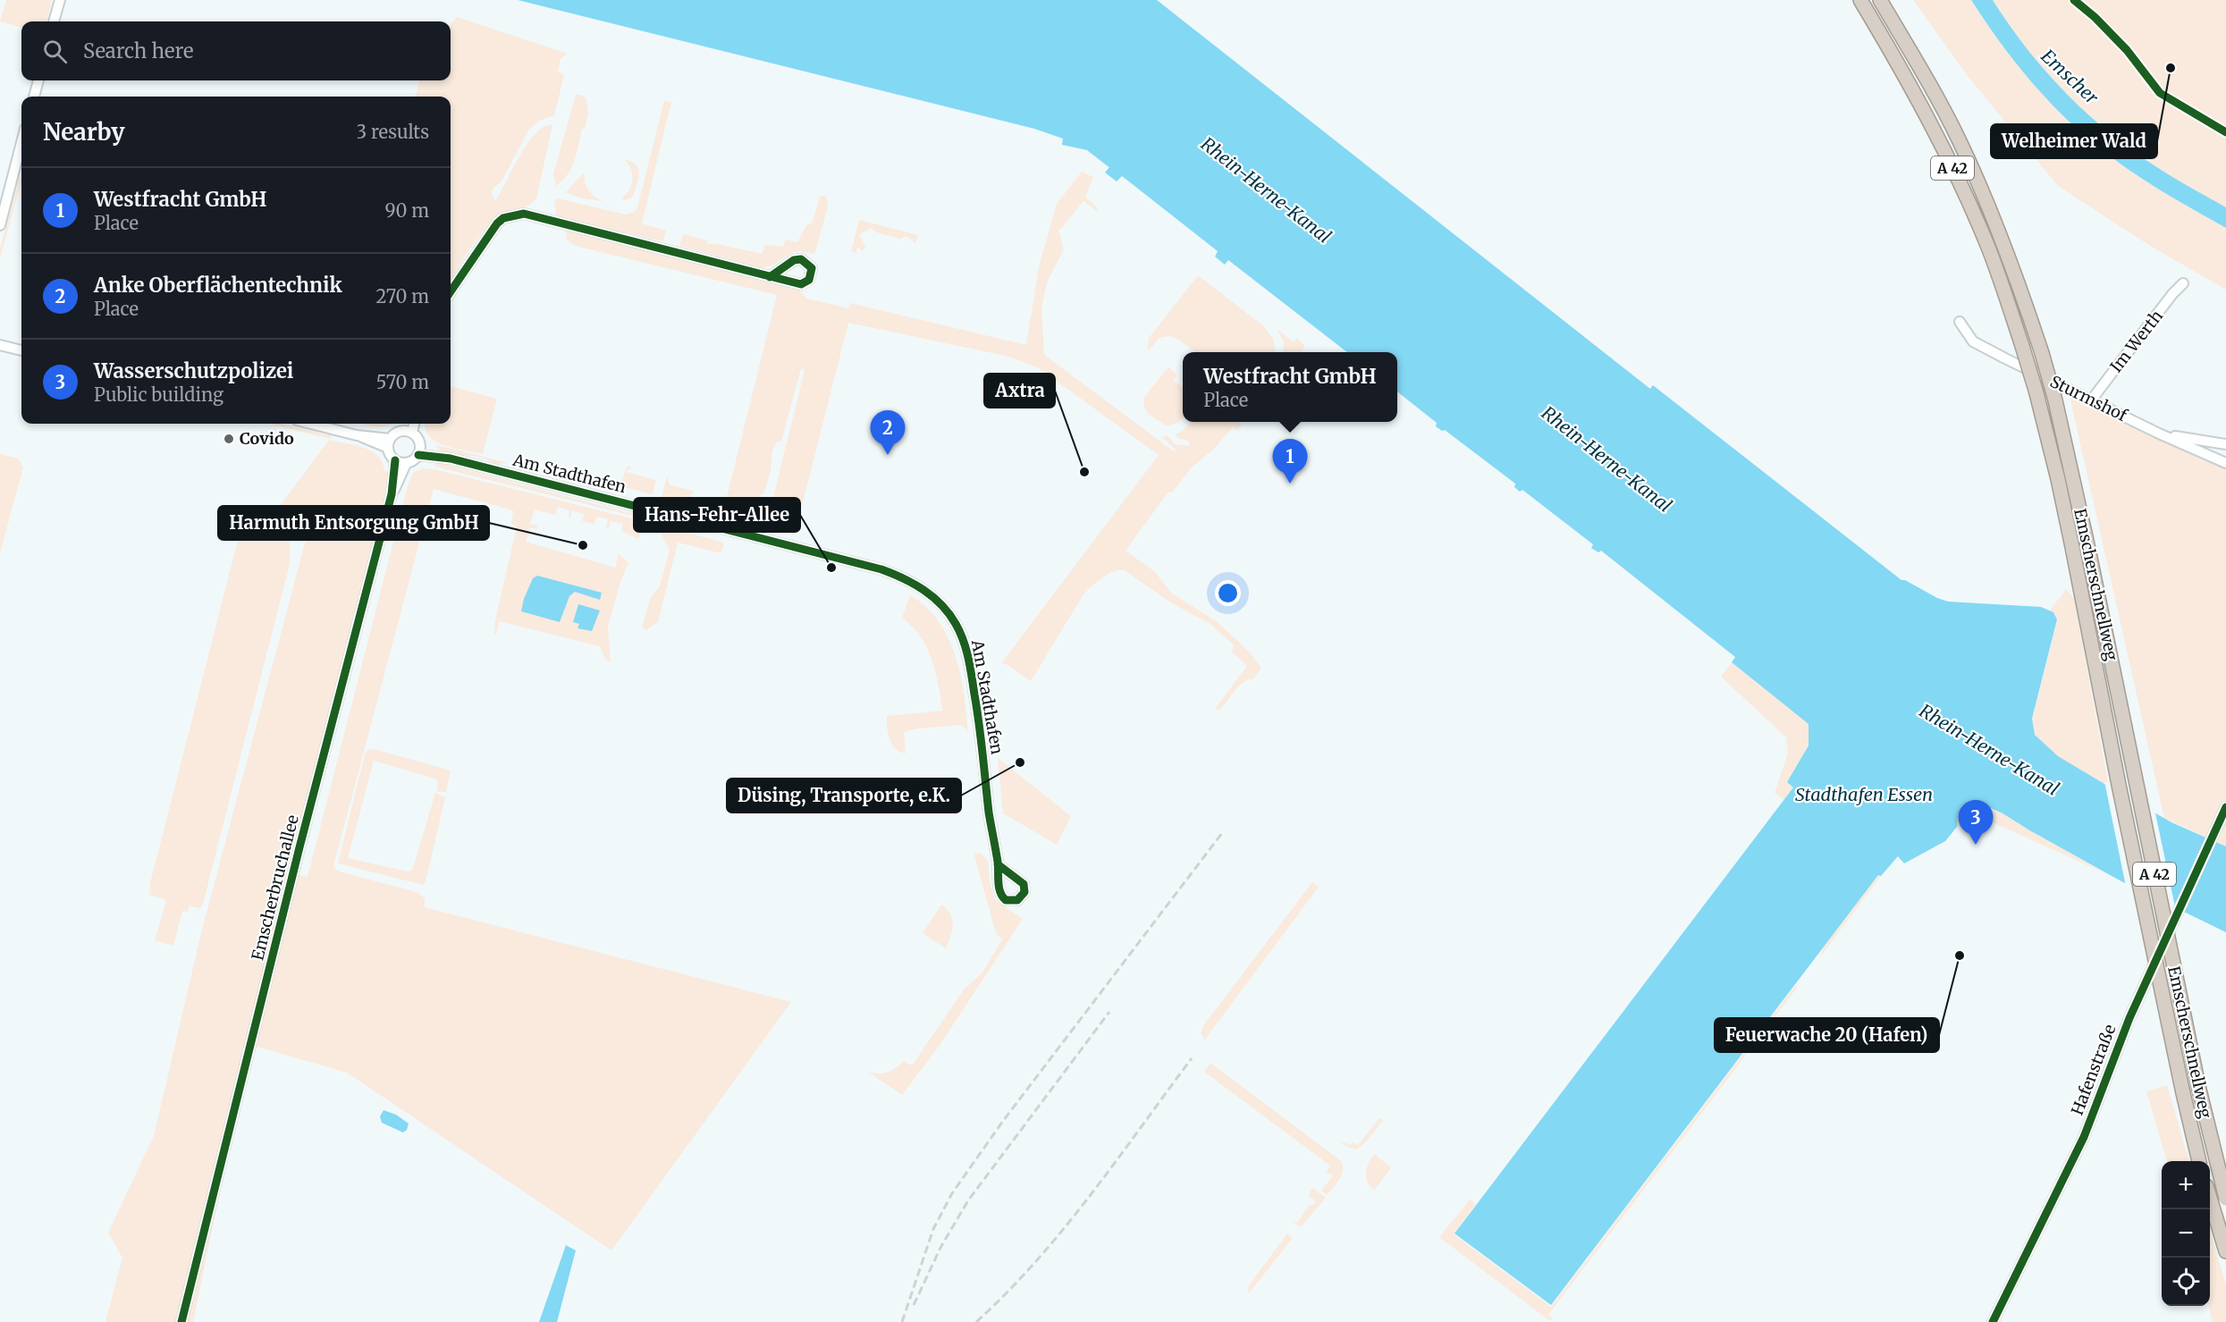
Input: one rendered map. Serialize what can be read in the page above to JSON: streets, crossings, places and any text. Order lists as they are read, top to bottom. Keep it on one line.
{"streets":{"highway":["A 42","Emscherschnellweg"],"street":["Im Werth","Sturmshof","Am Stadthafen","Emscherbruchallee","Hafenstraße"]},"crossings":[["Im Werth","Sturmshof"],["Am Stadthafen","Emscherbruchallee"]],"water":["Emscher","Rhein-Herne-Kanal","Stadthafen Essen"],"places":["Welheimer Wald","Covido","Axtra","Harmuth Entsorgung GmbH","Hans-Fehr-Allee","Düsing, Transporte, e.K.","Feuerwache 20 (Hafen)"],"page":{"search":"Search here","heading":["Nearby","3 results"],"list":[{"mark":"1","name":"Westfracht GmbH","note":"Place","value":"90 m"},{"mark":"2","name":"Anke Oberflächentechnik","note":"Place","value":"270 m"},{"mark":"3","name":"Wasserschutzpolizei","note":"Public building","value":"570 m"}],"popup":["Westfracht GmbH","Place"],"pins":["2","1","3"],"map_buttons":["+","−"]}}
